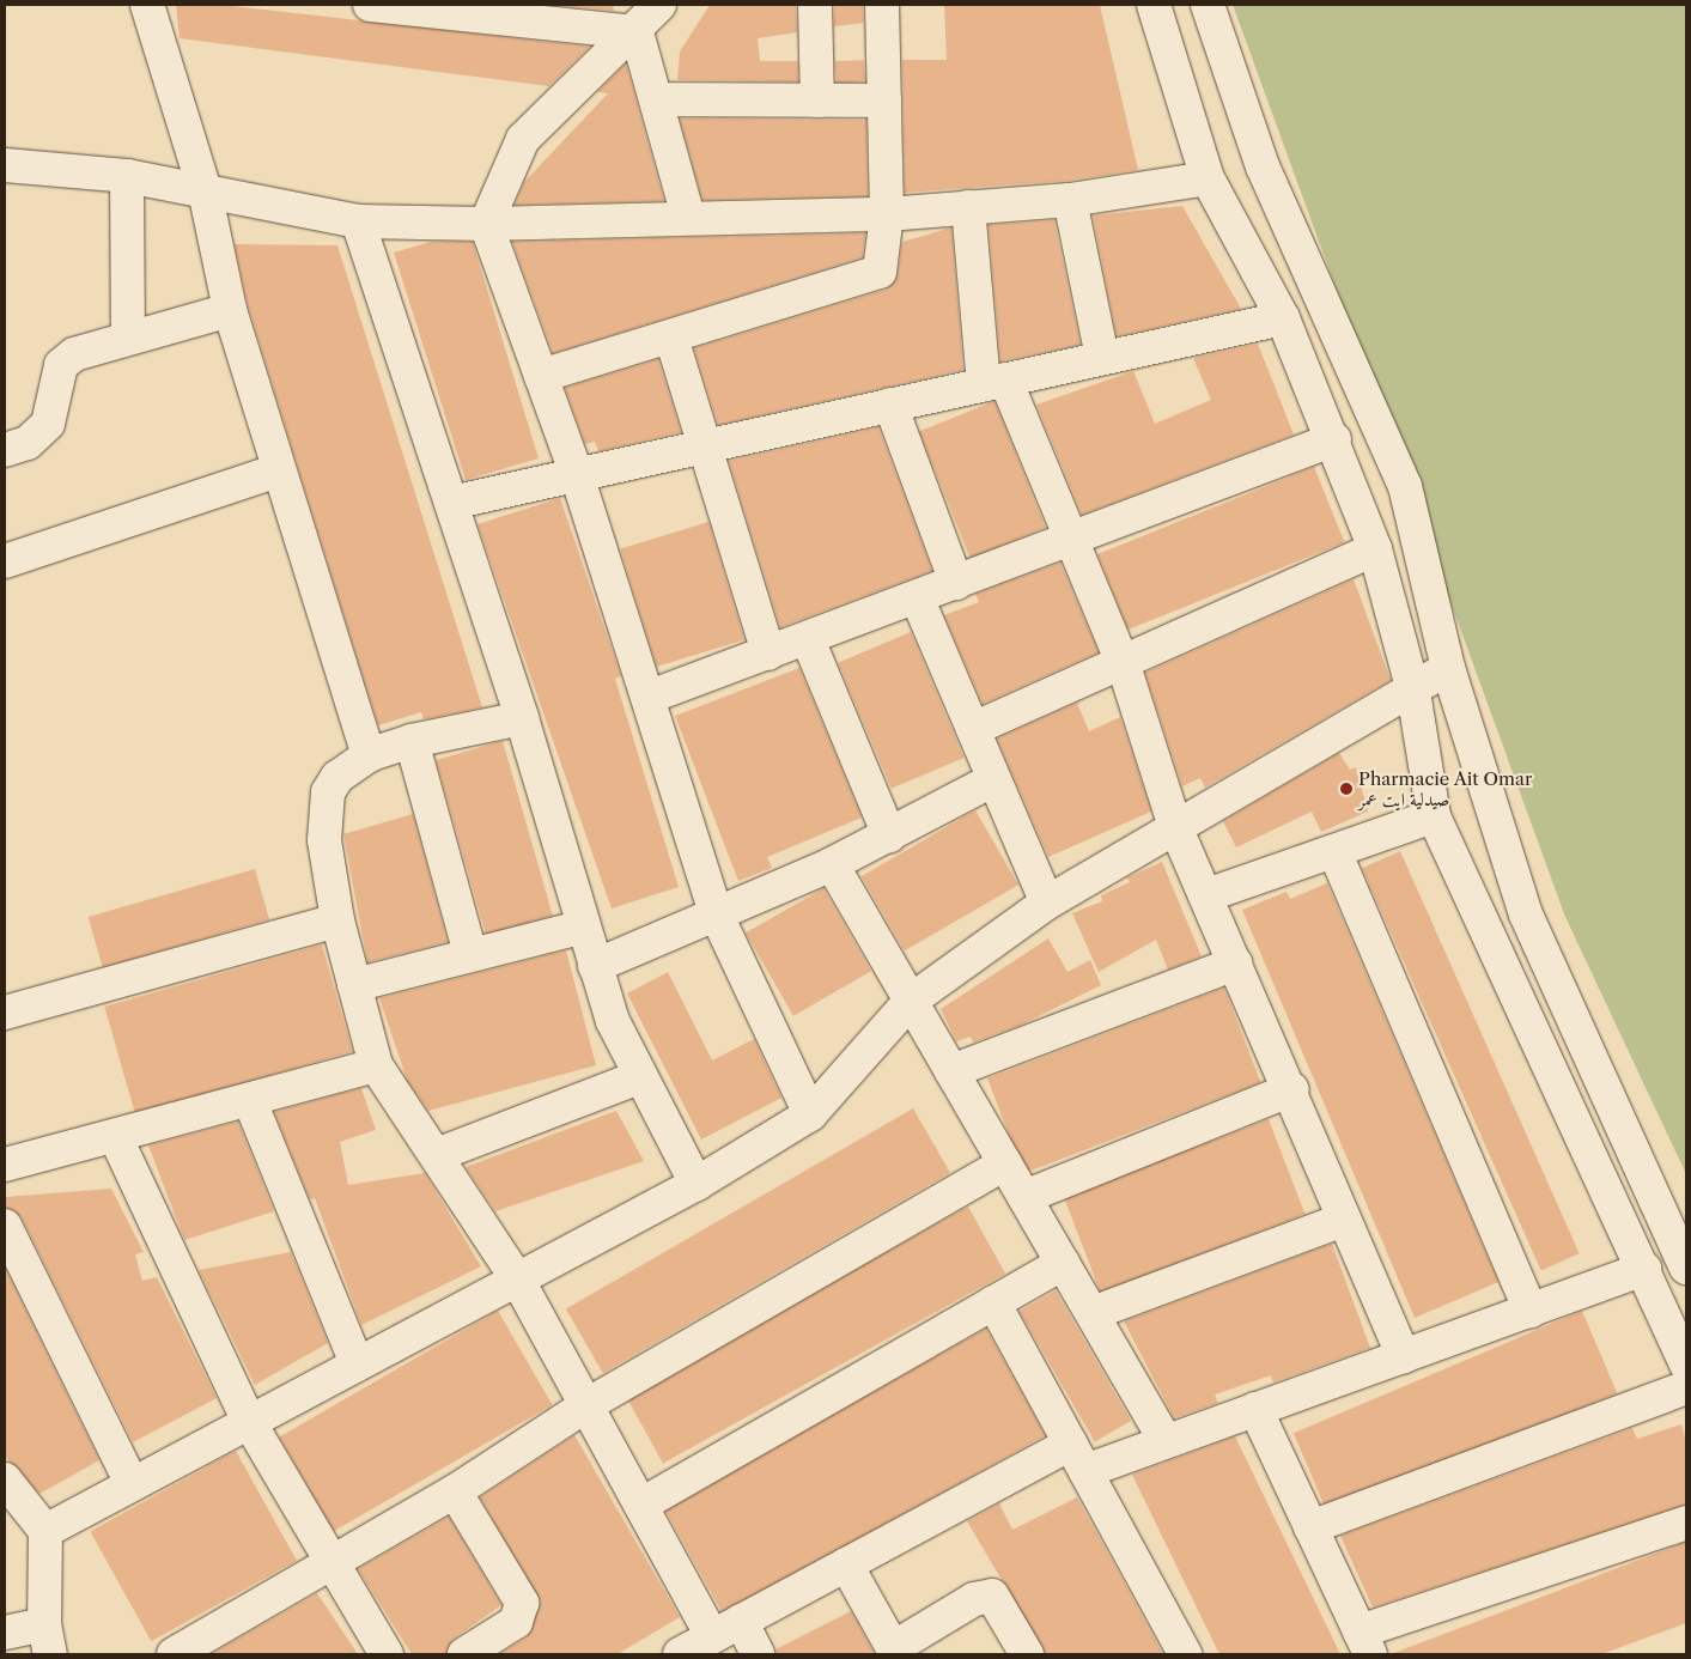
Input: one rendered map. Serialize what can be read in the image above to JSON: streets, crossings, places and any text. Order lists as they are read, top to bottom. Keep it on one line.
{"places":["Pharmacie Ait Omar صيدلية ايت عمر"]}
